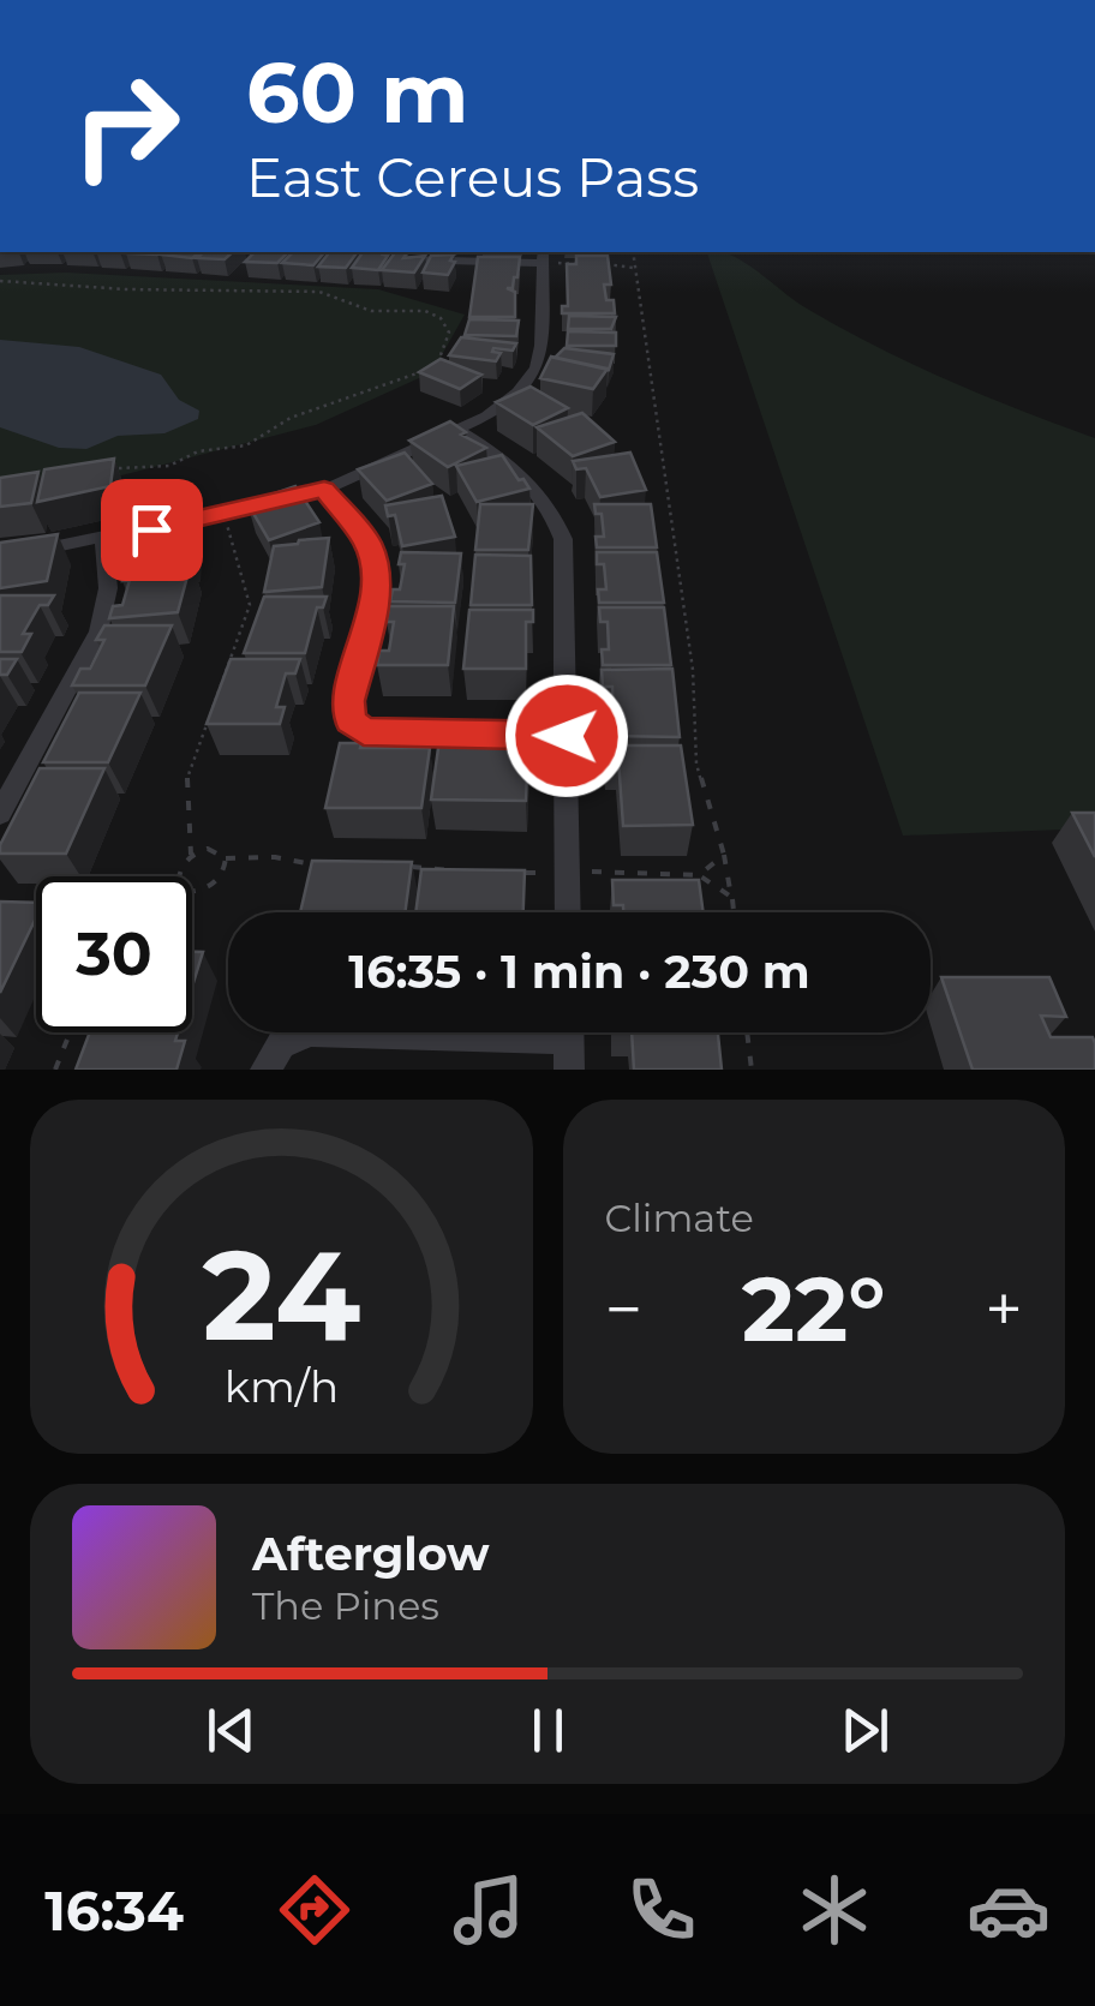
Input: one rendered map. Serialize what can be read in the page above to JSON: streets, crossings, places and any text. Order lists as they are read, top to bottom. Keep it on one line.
{"page":{"turn":["60 m","East Cereus Pass"],"limit":"30","trip":"16:35 · 1 min · 230 m","tile":"Climate","heat":["−","22°","+"],"song":["Afterglow","The Pines"],"tabs":"16:34","gauge":["24","km/h"]}}
